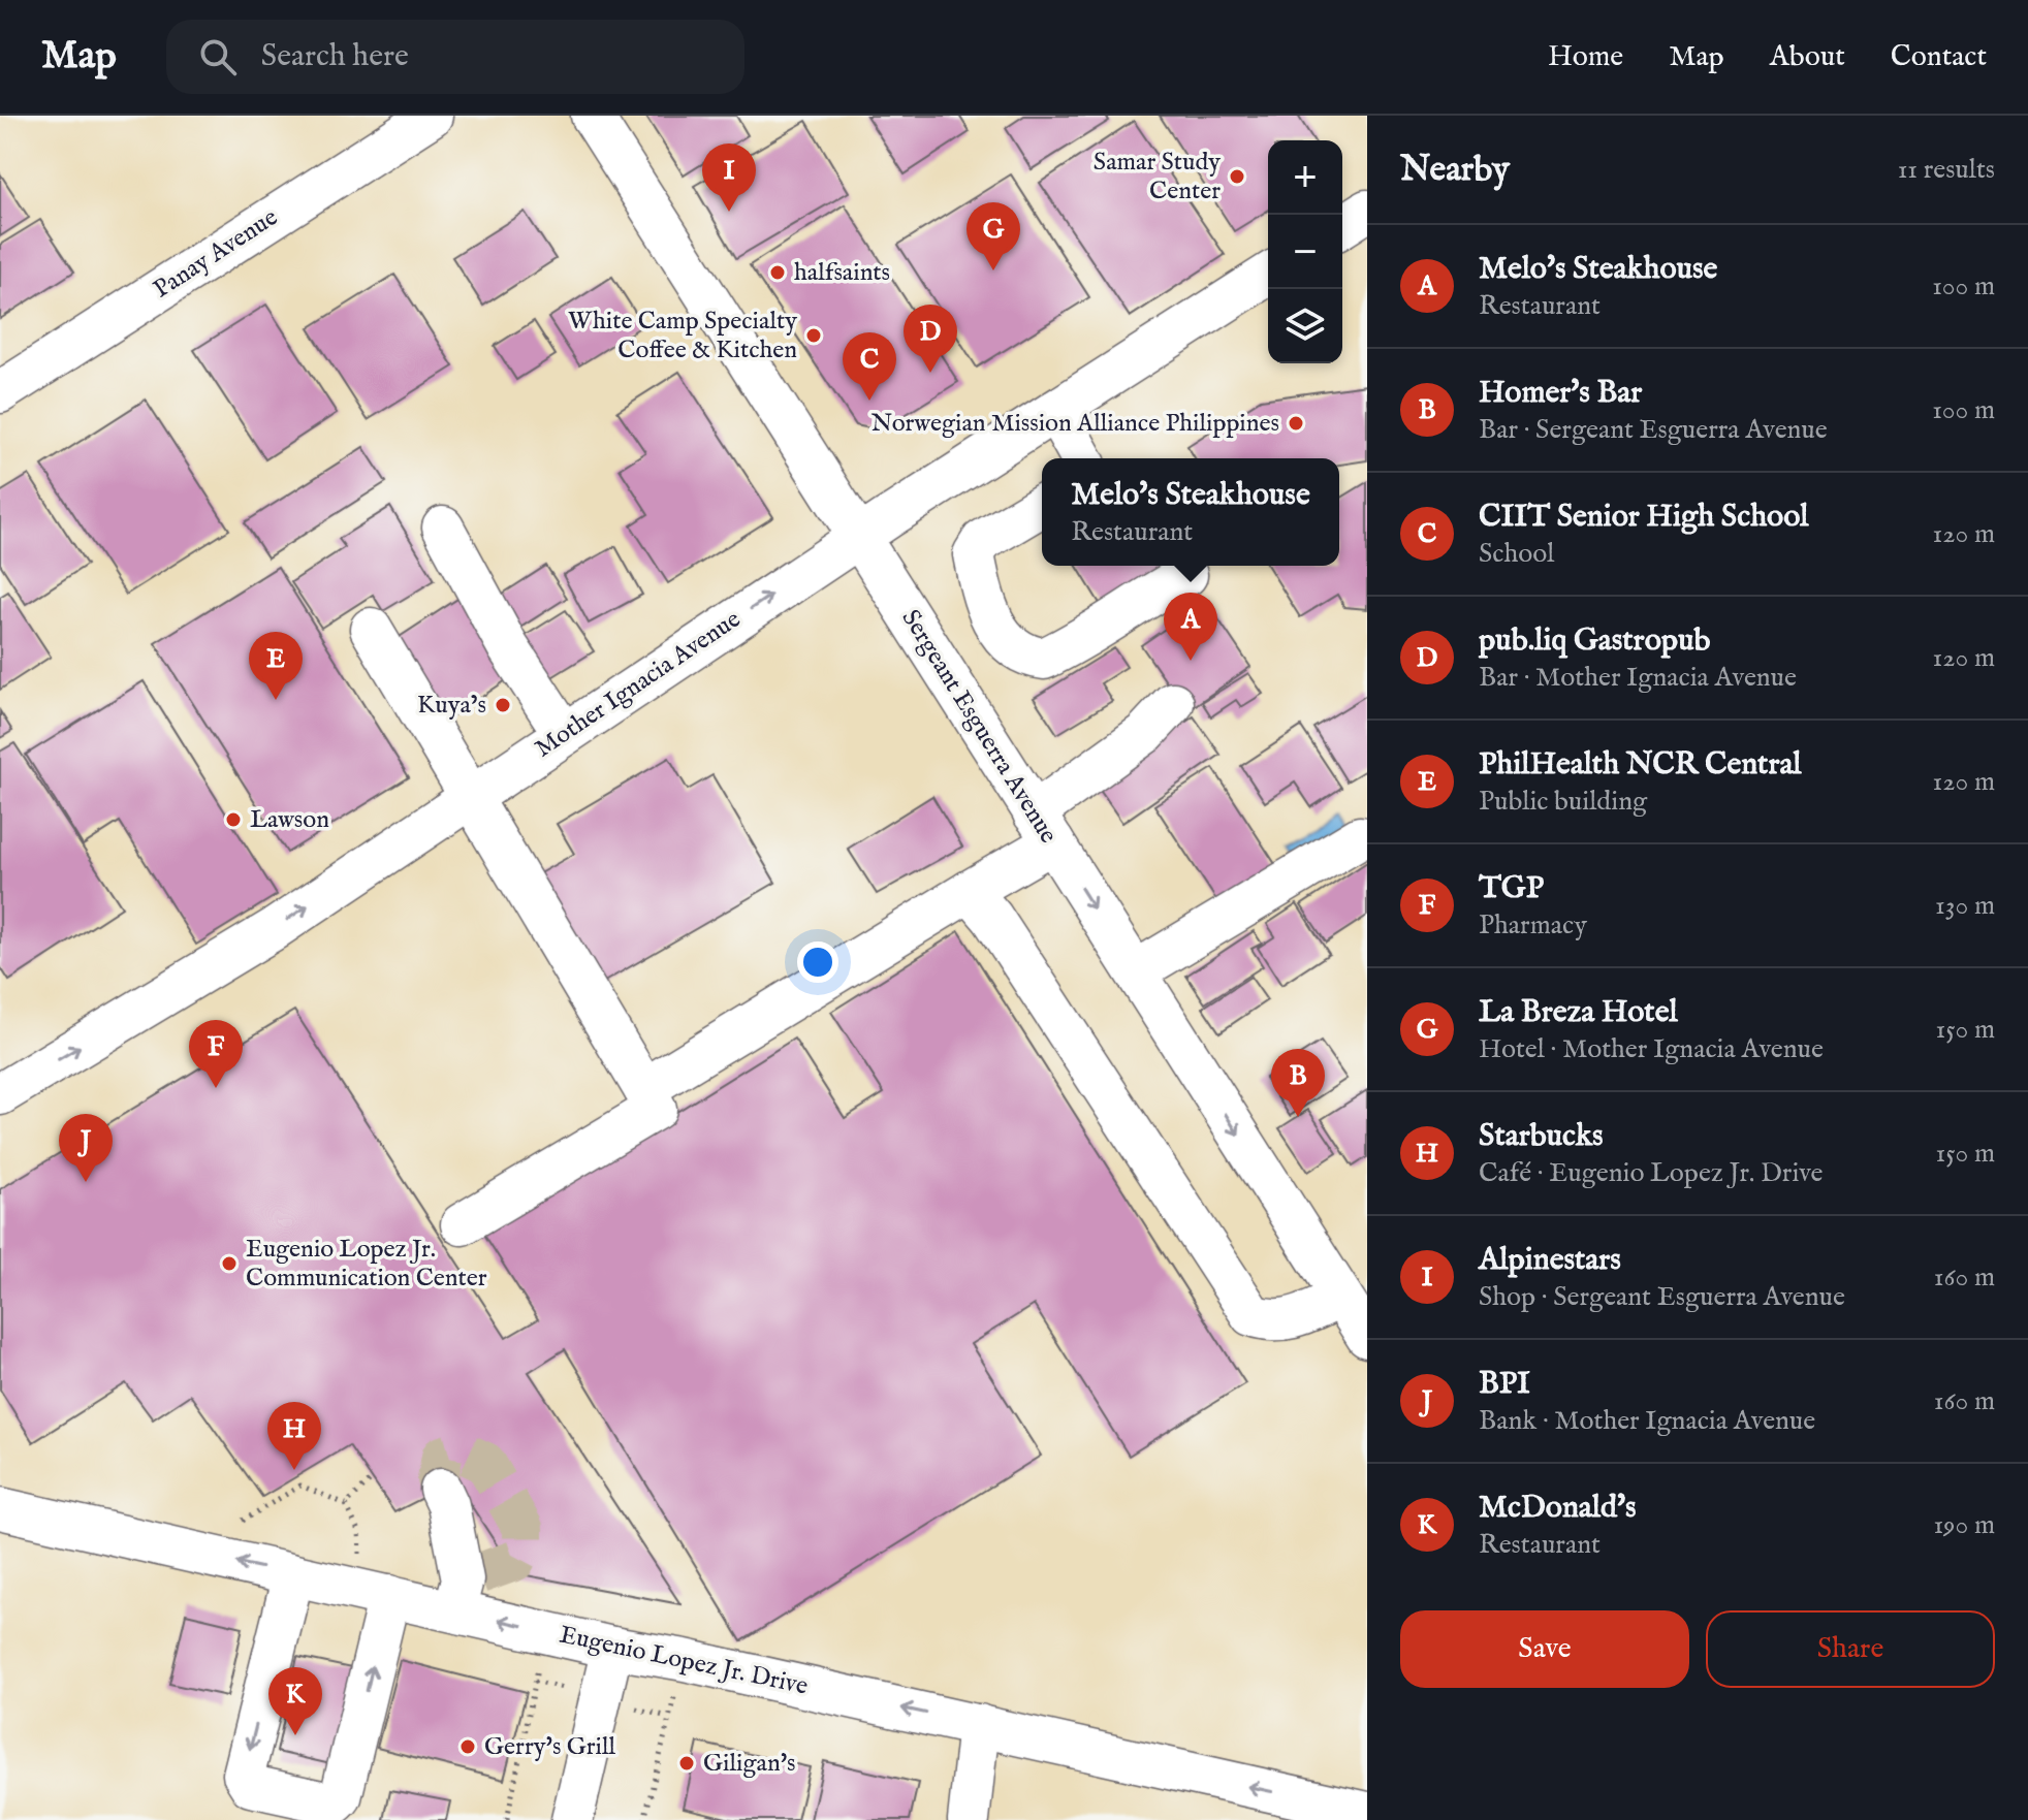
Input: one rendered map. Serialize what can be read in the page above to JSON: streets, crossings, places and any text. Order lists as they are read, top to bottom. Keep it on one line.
{"streets":{"street":["Panay Avenue","Mother Ignacia Avenue","Sergeant Esguerra Avenue","Eugenio Lopez Jr. Drive"]},"crossings":[["Mother Ignacia Avenue","Sergeant Esguerra Avenue"]],"one_way":["Sergeant Esguerra Avenue","Eugenio Lopez Jr. Drive"],"places":["Samar Study Center","halfsaints","White Camp Specialty Coffee & Kitchen","Norwegian Mission Alliance Philippines","Kuya’s","Lawson","Eugenio Lopez Jr. Communication Center","Gerry's Grill","Giligan's"],"page":{"header":"Map","search":"Search here","nav":["Home","Map","About","Contact"],"heading":["Nearby","11 results"],"map_buttons":["+","−"],"pins":["I","G","D","C","A","E","F","B","J","H","K"],"list":[{"mark":"A","name":"Melo's Steakhouse","note":"Restaurant","value":"100 m"},{"mark":"B","name":"Homer's Bar","note":"Bar · Sergeant Esguerra Avenue","value":"100 m"},{"mark":"C","name":"CIIT Senior High School","note":"School","value":"120 m"},{"mark":"D","name":"pub.liq Gastropub","note":"Bar · Mother Ignacia Avenue","value":"120 m"},{"mark":"E","name":"PhilHealth NCR Central","note":"Public building","value":"120 m"},{"mark":"F","name":"TGP","note":"Pharmacy","value":"130 m"},{"mark":"G","name":"La Breza Hotel","note":"Hotel · Mother Ignacia Avenue","value":"150 m"},{"mark":"H","name":"Starbucks","note":"Café · Eugenio Lopez Jr. Drive","value":"150 m"},{"mark":"I","name":"Alpinestars","note":"Shop · Sergeant Esguerra Avenue","value":"160 m"},{"mark":"J","name":"BPI","note":"Bank · Mother Ignacia Avenue","value":"160 m"},{"mark":"K","name":"McDonald's","note":"Restaurant","value":"190 m"}],"popup":["Melo's Steakhouse","Restaurant"],"buttons":["Save","Share"]}}
